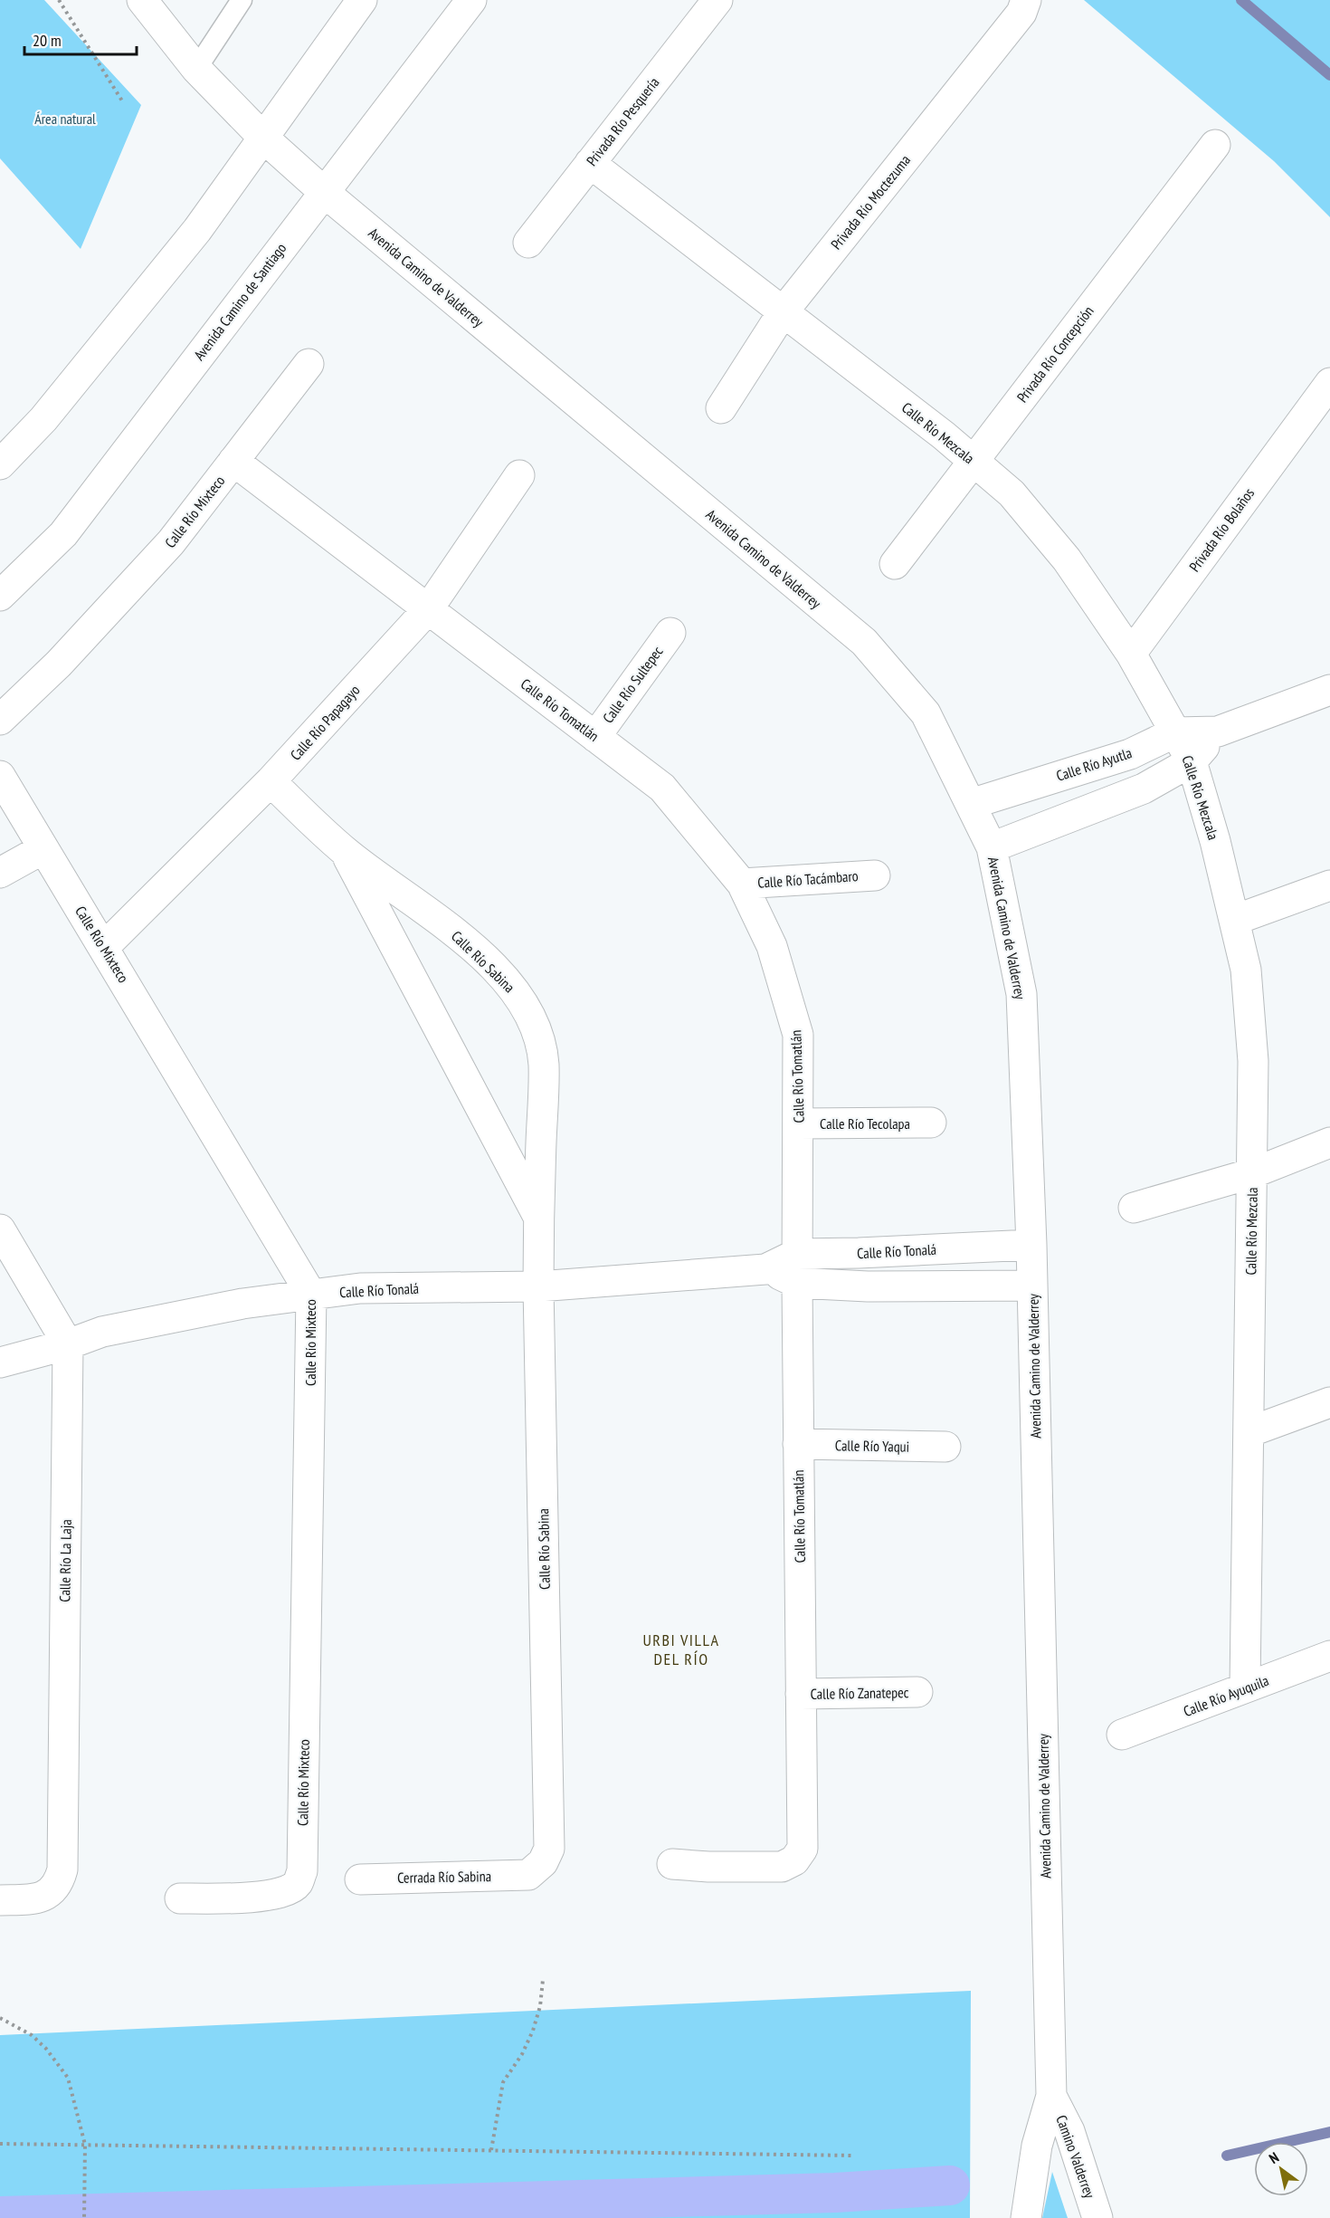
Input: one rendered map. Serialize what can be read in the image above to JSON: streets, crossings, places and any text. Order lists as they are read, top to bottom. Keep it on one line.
{"streets":{"street":["Privada Río Pesquería","Privada Río Moctezuma","Avenida Camino de Valderrey","Avenida Camino de Santiago","Privada Río Concepción","Calle Río Mezcala","Calle Río Mixteco","Privada Río Bolaños","Calle Río Sultepec","Calle Río Tomatlán","Calle Río Papagayo","Calle Río Ayutla","Calle Río Tacámbaro","Calle Río Sabina","Calle Río Tecolapa","Calle Río Tonalá","Calle Río Yaqui","Calle Río La Laja","Calle Río Zanatepec","Calle Río Ayuquila","Cerrada Río Sabina","Camino Valderrey"]},"crossings":[["Privada Río Pesquería","Calle Río Mezcala"],["Privada Río Moctezuma","Calle Río Mezcala"],["Avenida Camino de Valderrey","Avenida Camino de Santiago"],["Avenida Camino de Valderrey","Calle Río Ayutla"],["Avenida Camino de Valderrey","Calle Río Tonalá"],["Avenida Camino de Valderrey","Camino Valderrey"],["Privada Río Concepción","Calle Río Mezcala"],["Calle Río Mezcala","Privada Río Bolaños"],["Calle Río Mezcala","Calle Río Ayutla"],["Calle Río Mezcala","Calle Río Ayuquila"],["Calle Río Mixteco","Calle Río Tomatlán"],["Calle Río Mixteco","Calle Río Papagayo"],["Calle Río Mixteco","Calle Río Tonalá"],["Calle Río Sultepec","Calle Río Tomatlán"],["Calle Río Tomatlán","Calle Río Papagayo"],["Calle Río Tomatlán","Calle Río Tacámbaro"],["Calle Río Tomatlán","Calle Río Tecolapa"],["Calle Río Tomatlán","Calle Río Tonalá"],["Calle Río Tomatlán","Calle Río Yaqui"],["Calle Río Tomatlán","Calle Río Zanatepec"],["Calle Río Papagayo","Calle Río Sabina"],["Calle Río Sabina","Calle Río Tonalá"],["Calle Río Sabina","Cerrada Río Sabina"],["Calle Río Tonalá","Calle Río La Laja"]],"districts":["URBI VILLA DEL RÍO"],"parks":["Área natural"],"scale_bar":"20 m","north":"top left"}
